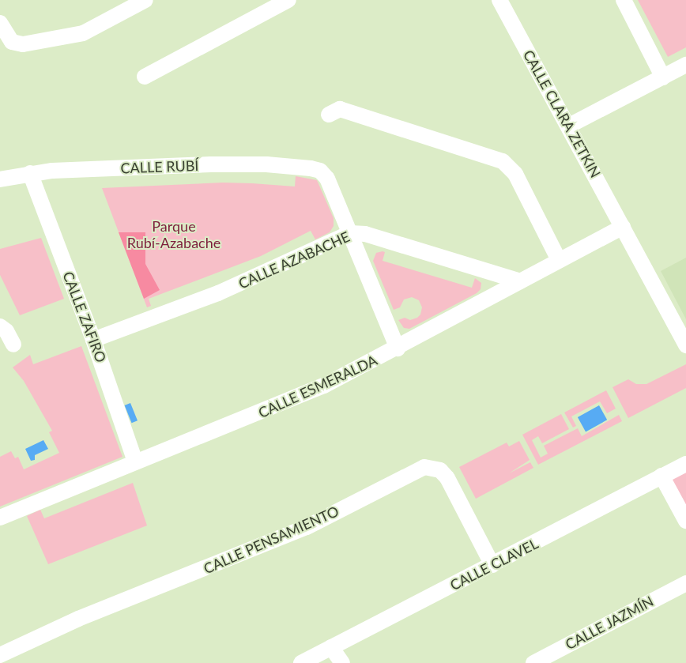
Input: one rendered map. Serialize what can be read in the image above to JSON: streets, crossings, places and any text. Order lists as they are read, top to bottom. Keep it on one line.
{"streets":{"street":["CALLE CLARA ZETKIN","CALLE RUBÍ","CALLE AZABACHE","CALLE ZAFIRO","CALLE ESMERALDA","CALLE PENSAMIENTO","CALLE CLAVEL","CALLE JAZMÍN"]},"crossings":[["CALLE CLARA ZETKIN","CALLE ESMERALDA"],["CALLE RUBÍ","CALLE AZABACHE"],["CALLE RUBÍ","CALLE ZAFIRO"],["CALLE AZABACHE","CALLE ZAFIRO"],["CALLE AZABACHE","CALLE ESMERALDA"],["CALLE ZAFIRO","CALLE ESMERALDA"],["CALLE PENSAMIENTO","CALLE CLAVEL"]],"parks":["Parque Rubí-Azabache"]}
